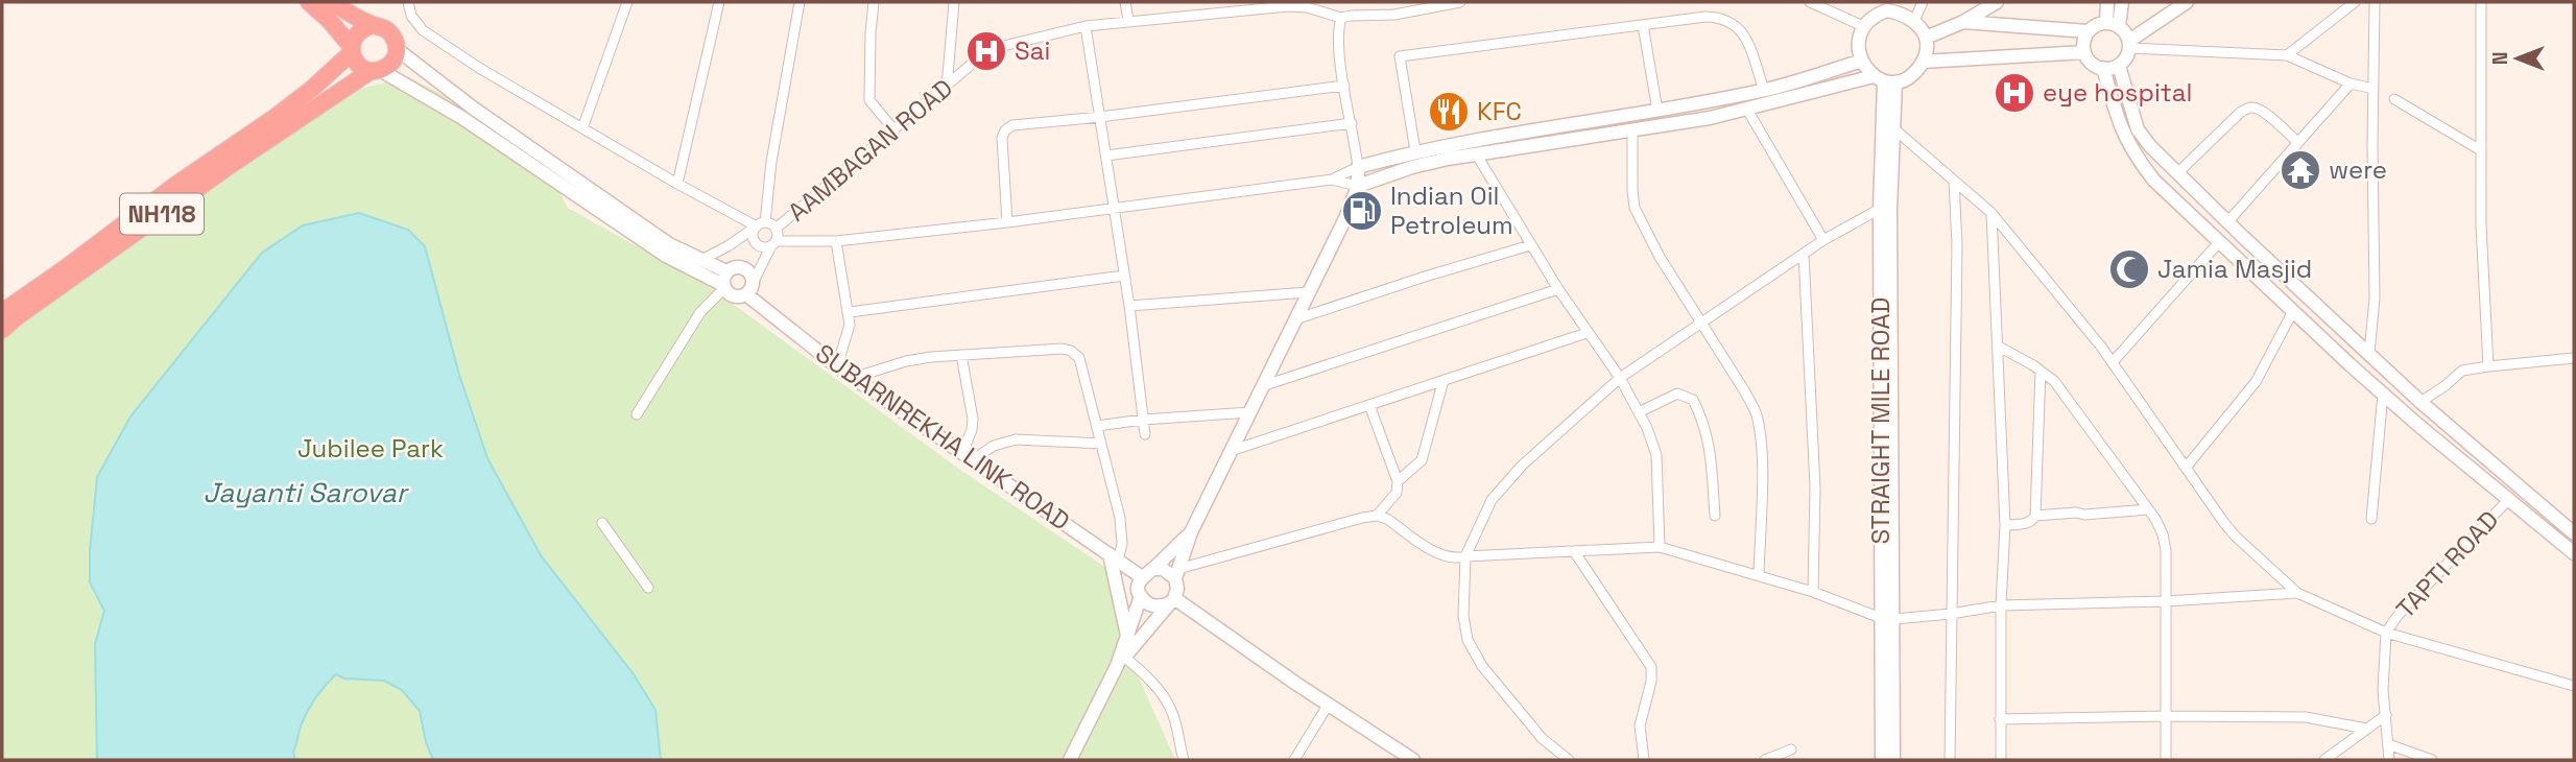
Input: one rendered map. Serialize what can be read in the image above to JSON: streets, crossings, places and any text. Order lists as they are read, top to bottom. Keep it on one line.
{"streets":{"highway":["NH118"],"street":["AAMBAGAN ROAD","STRAIGHT MILE ROAD","SUBARNREKHA LINK ROAD","TAPTI ROAD"]},"crossings":[["NH118","SUBARNREKHA LINK ROAD"]],"water":["Jayanti Sarovar"],"parks":["Jubilee Park"],"places":{"hospital":["Sai","eye hospital"],"restaurant":["KFC"],"temple":["were"],"fuel station":["Indian Oil Petroleum"],"mosque":["Jamia Masjid"]},"north":"left"}
